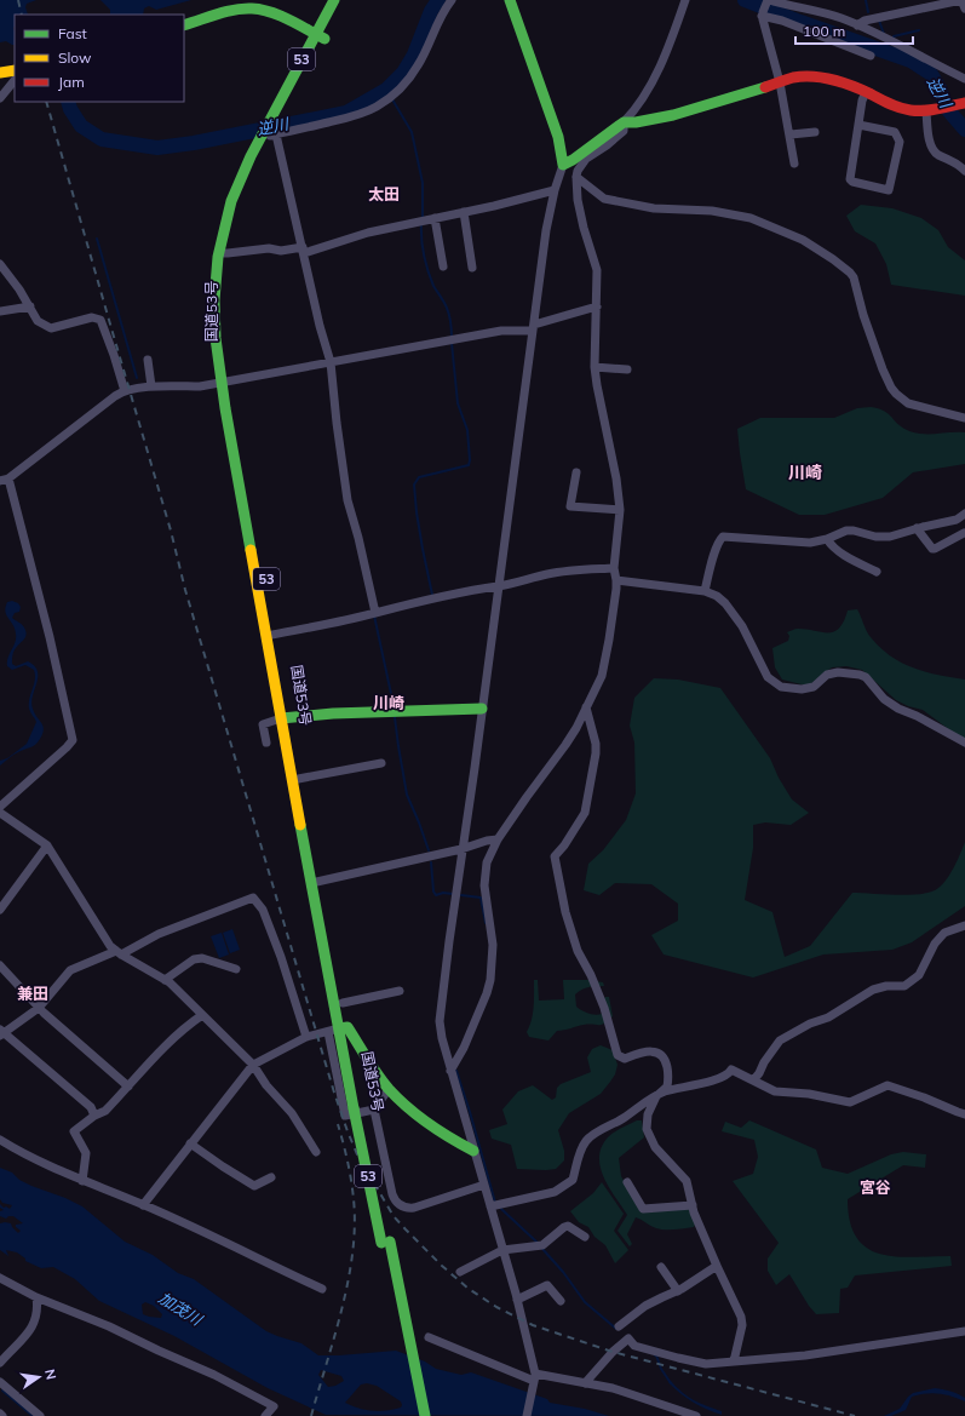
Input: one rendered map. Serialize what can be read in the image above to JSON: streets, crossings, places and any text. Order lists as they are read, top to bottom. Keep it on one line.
{"streets":{"main road":["53","国道53号"]},"districts":["太田","川崎","川崎","兼田","宮谷"],"water":["逆川","加茂川"],"legend":["Fast","Slow","Jam"],"scale_bar":"100 m","north":"right"}
